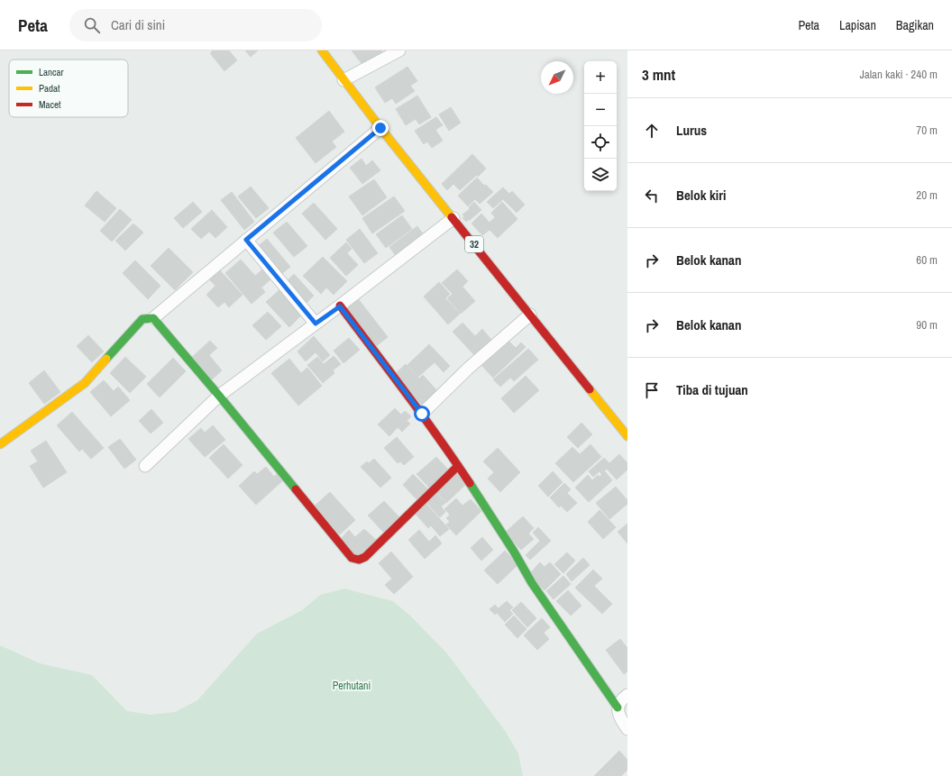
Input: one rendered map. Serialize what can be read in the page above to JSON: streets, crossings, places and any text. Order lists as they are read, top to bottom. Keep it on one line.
{"streets":{"main road":["32"]},"parks":["Perhutani"],"legend":["Lancar","Padat","Macet"],"north":"bottom left","page":{"header":"Peta","search":"Cari di sini","nav":["Peta","Lapisan","Bagikan"],"heading":["3 mnt","Jalan kaki · 240 m"],"map_buttons":["+","−"],"list":[["Lurus","70 m"],["Belok kiri","20 m"],["Belok kanan","60 m"],["Belok kanan","90 m"],"Tiba di tujuan"]}}
